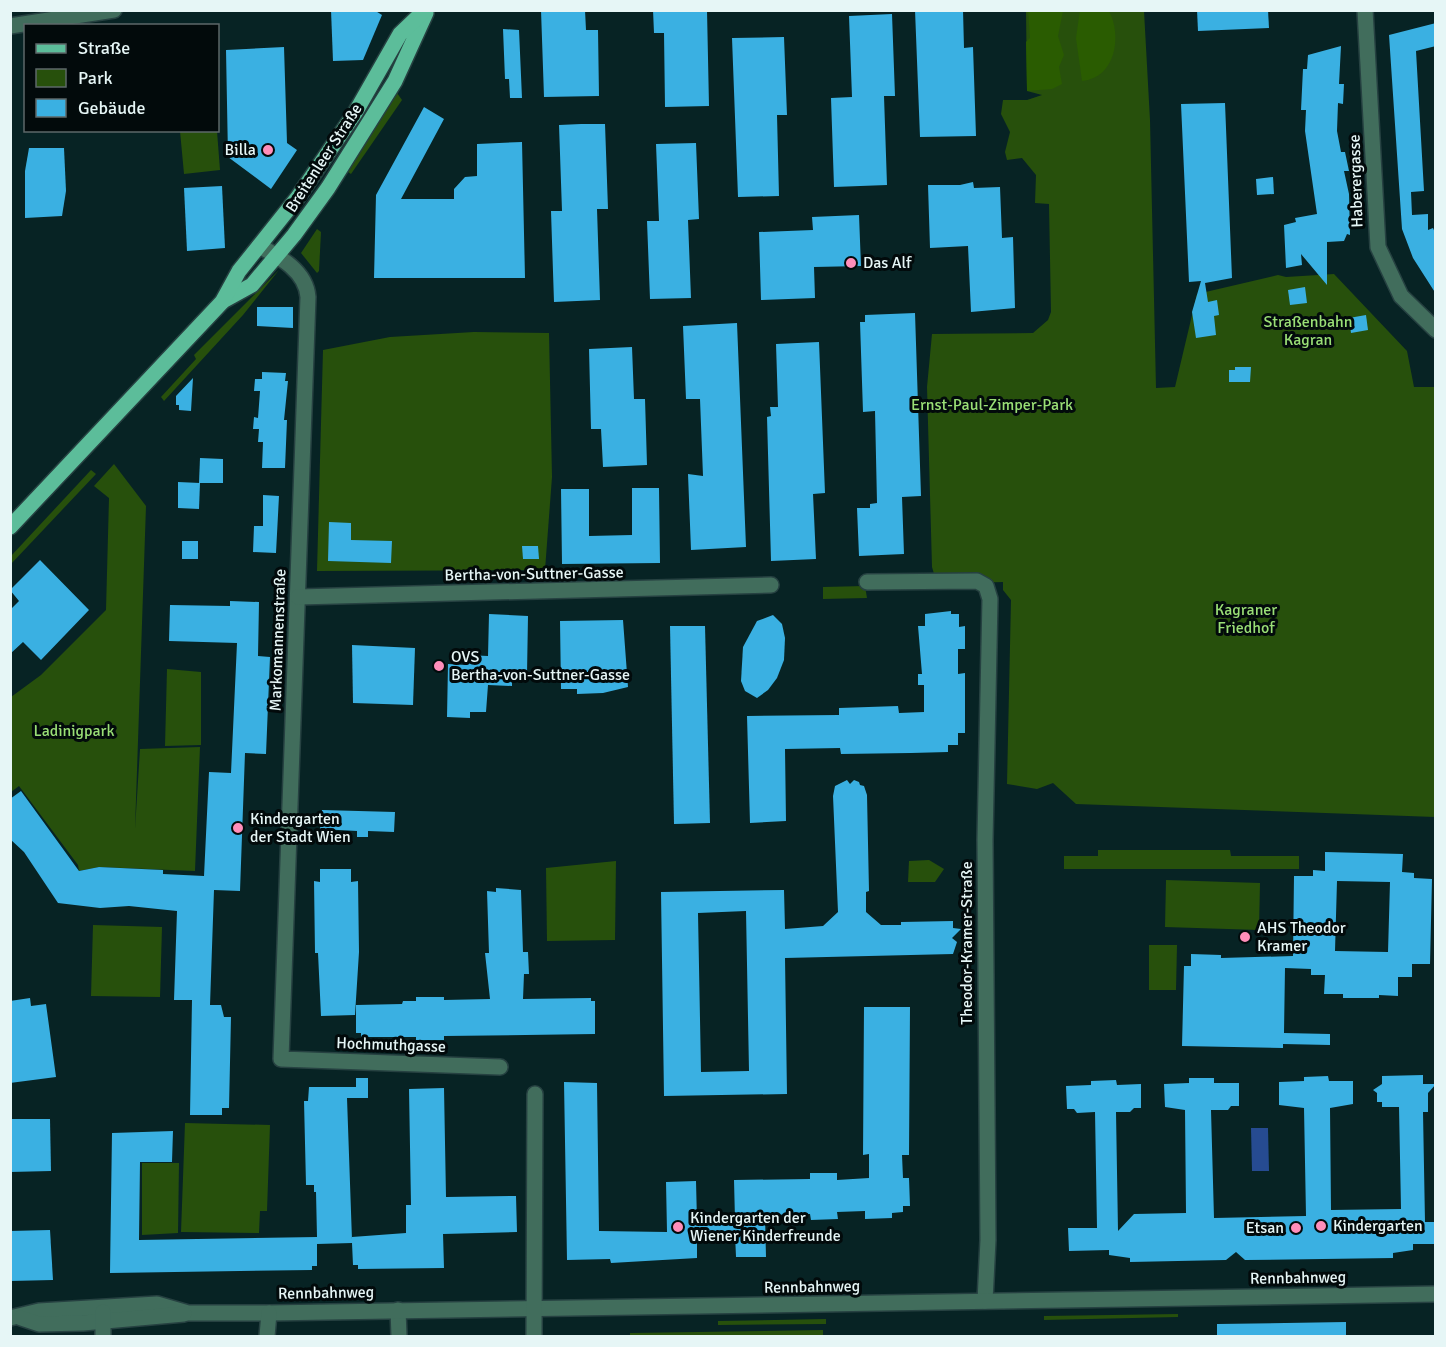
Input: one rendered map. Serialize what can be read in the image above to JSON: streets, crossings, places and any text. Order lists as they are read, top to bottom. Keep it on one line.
{"streets":{"main road":["Breitenleer Straße"],"street":["Haberergasse","Bertha-von-Suttner-Gasse","Markomannenstraße","Theodor-Kramer-Straße","Hochmuthgasse","Rennbahnweg"]},"crossings":[["Breitenleer Straße","Markomannenstraße"],["Bertha-von-Suttner-Gasse","Markomannenstraße"],["Markomannenstraße","Hochmuthgasse"],["Theodor-Kramer-Straße","Rennbahnweg"]],"parks":["Straßenbahn Kagran","Ernst-Paul-Zimper-Park","Kagraner Friedhof","Ladinigpark"],"places":["Billa","Das Alf","OVS Bertha-von-Suttner-Gasse","Kindergarten der Stadt Wien","AHS Theodor Kramer","Kindergarten","Kindergarten der Wiener Kinderfreunde","Etsan"],"legend":["Straße","Park","Gebäude"]}
